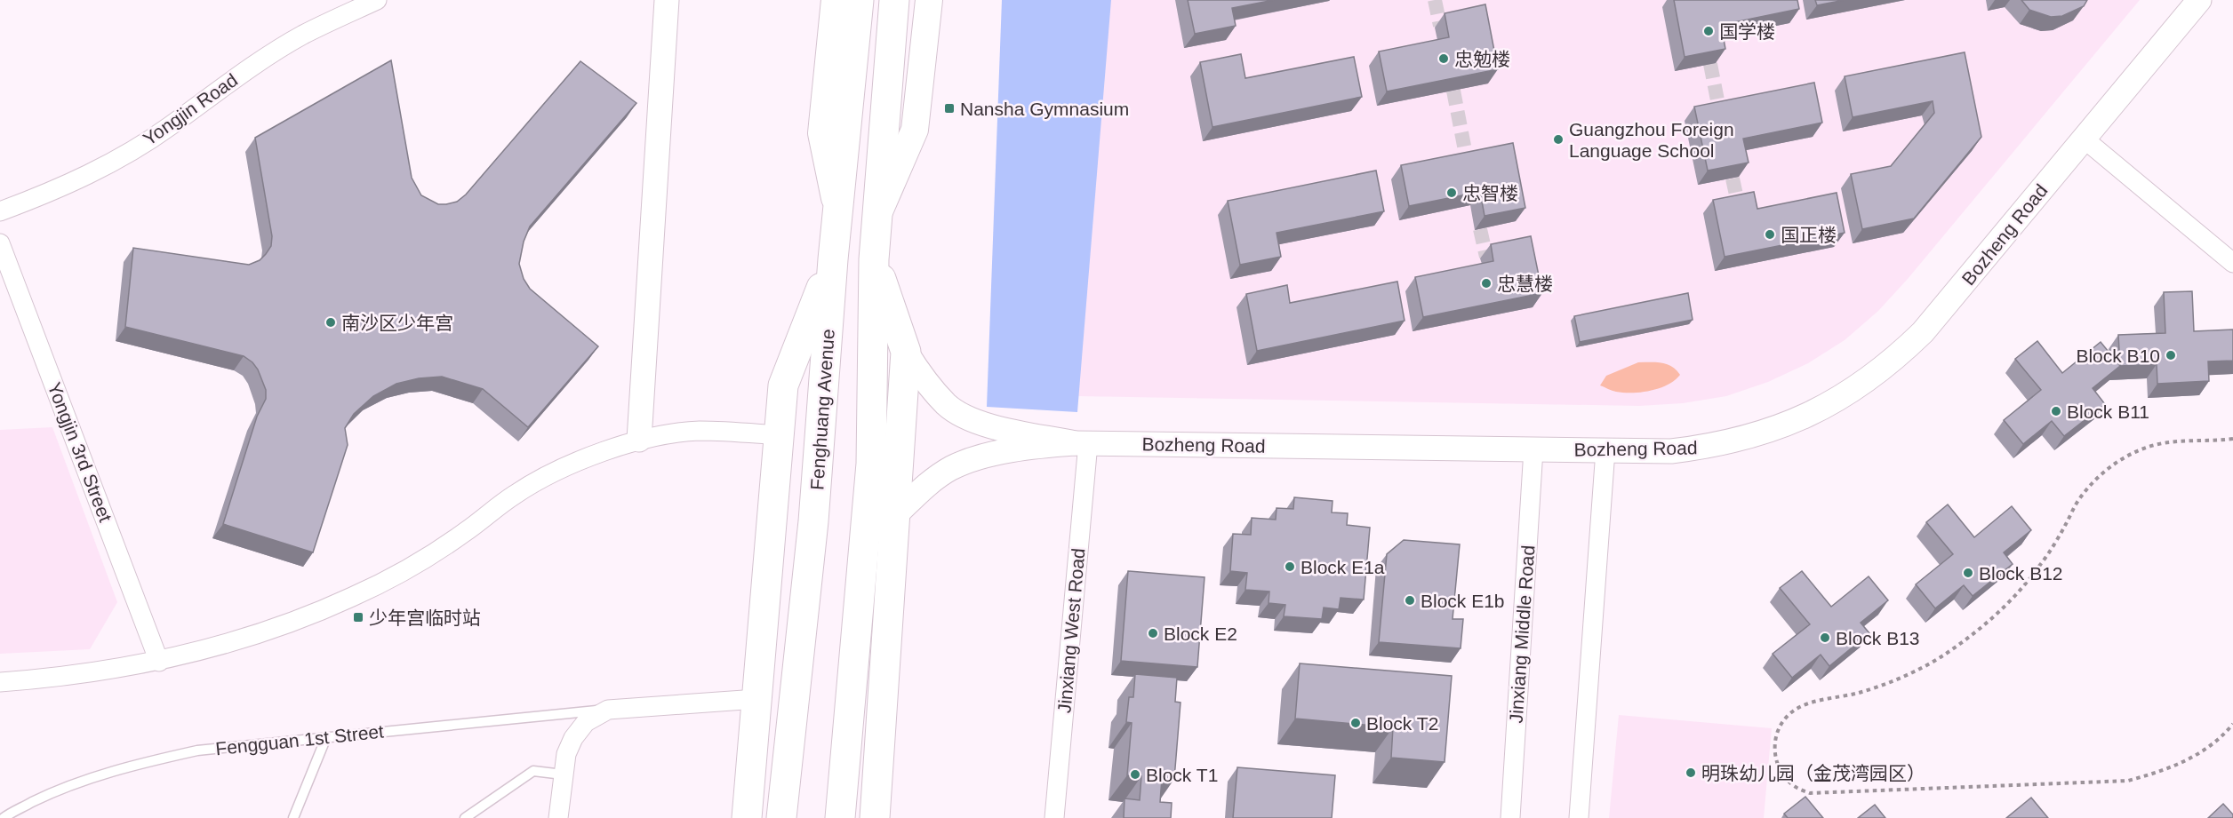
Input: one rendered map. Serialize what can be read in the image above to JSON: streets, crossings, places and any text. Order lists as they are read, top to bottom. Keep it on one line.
{"streets":{"main road":["Fenghuang Avenue"],"street":["Yongjin Road","Bozheng Road","Yongjin 3rd Street","Jinxiang West Road","Jinxiang Middle Road"],"lane":["Fengguan 1st Street"]},"crossings":[["Bozheng Road","Jinxiang West Road"],["Bozheng Road","Jinxiang Middle Road"]],"places":{"other":["国学楼","忠勉楼","Guangzhou Foreign Language School","忠智楼","国正楼","忠慧楼","南沙区少年宫","Block B10","Block B11","Block E1a","Block B12","Block E1b","Block E2","Block B13","Block T2","明珠幼儿园（金茂湾园区）","Block T1"],"transit":["Nansha Gymnasium","少年宫临时站"]}}
